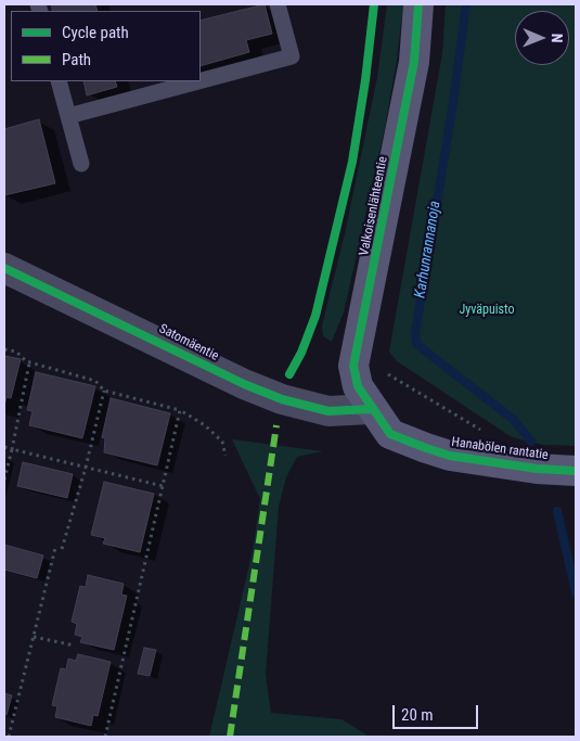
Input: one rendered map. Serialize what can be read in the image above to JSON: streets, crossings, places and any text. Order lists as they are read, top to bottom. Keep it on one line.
{"streets":{"street":["Valkoisenlähteentie","Satomäentie","Hanabölen rantatie"]},"crossings":[["Valkoisenlähteentie","Satomäentie"],["Valkoisenlähteentie","Hanabölen rantatie"],["Satomäentie","Hanabölen rantatie"]],"water":["Karhunrannanoja"],"parks":["Jyväpuisto"],"legend":["Cycle path","Path"],"scale_bar":"20 m","north":"right"}
